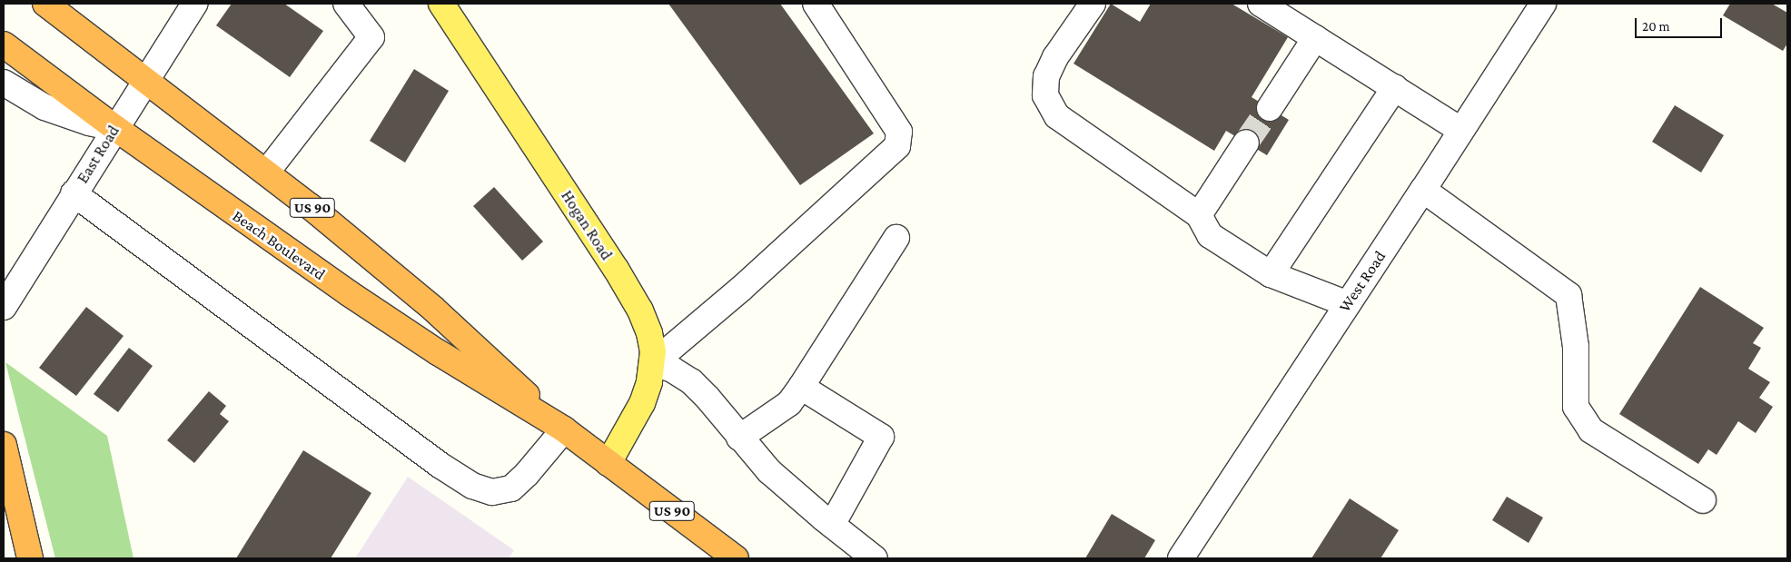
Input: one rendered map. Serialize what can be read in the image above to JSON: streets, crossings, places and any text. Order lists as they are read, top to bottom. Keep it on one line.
{"streets":{"highway":["US 90","Beach Boulevard"],"main road":["Hogan Road"],"street":["East Road","West Road"]},"crossings":[["East Road","Beach Boulevard"],["Hogan Road","Beach Boulevard"]],"scale_bar":"20 m"}
